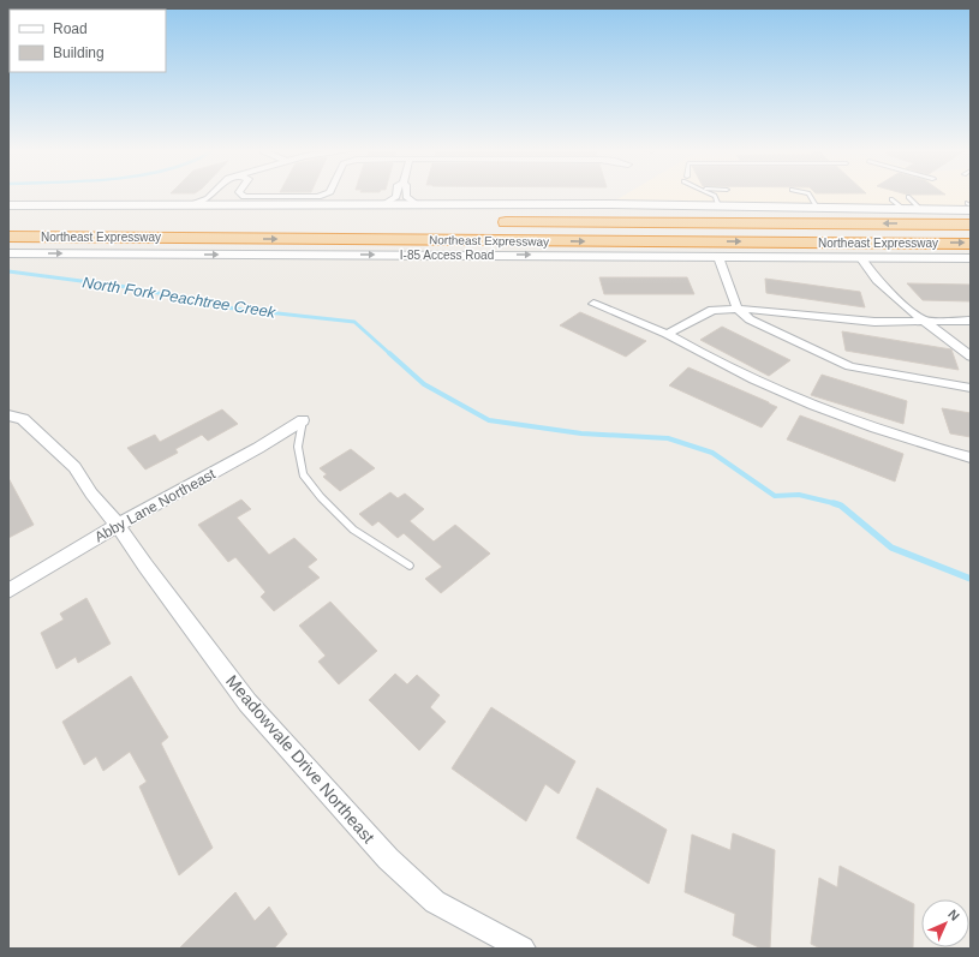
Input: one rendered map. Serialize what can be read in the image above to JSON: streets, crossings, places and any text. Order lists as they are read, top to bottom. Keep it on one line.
{"streets":{"highway":["Northeast Expressway"],"main road":["I-85 Access Road"],"street":["Abby Lane Northeast","Meadowvale Drive Northeast"]},"crossings":[["Abby Lane Northeast","Meadowvale Drive Northeast"]],"water":["North Fork Peachtree Creek"],"legend":["Road","Building"],"north":"top right"}
